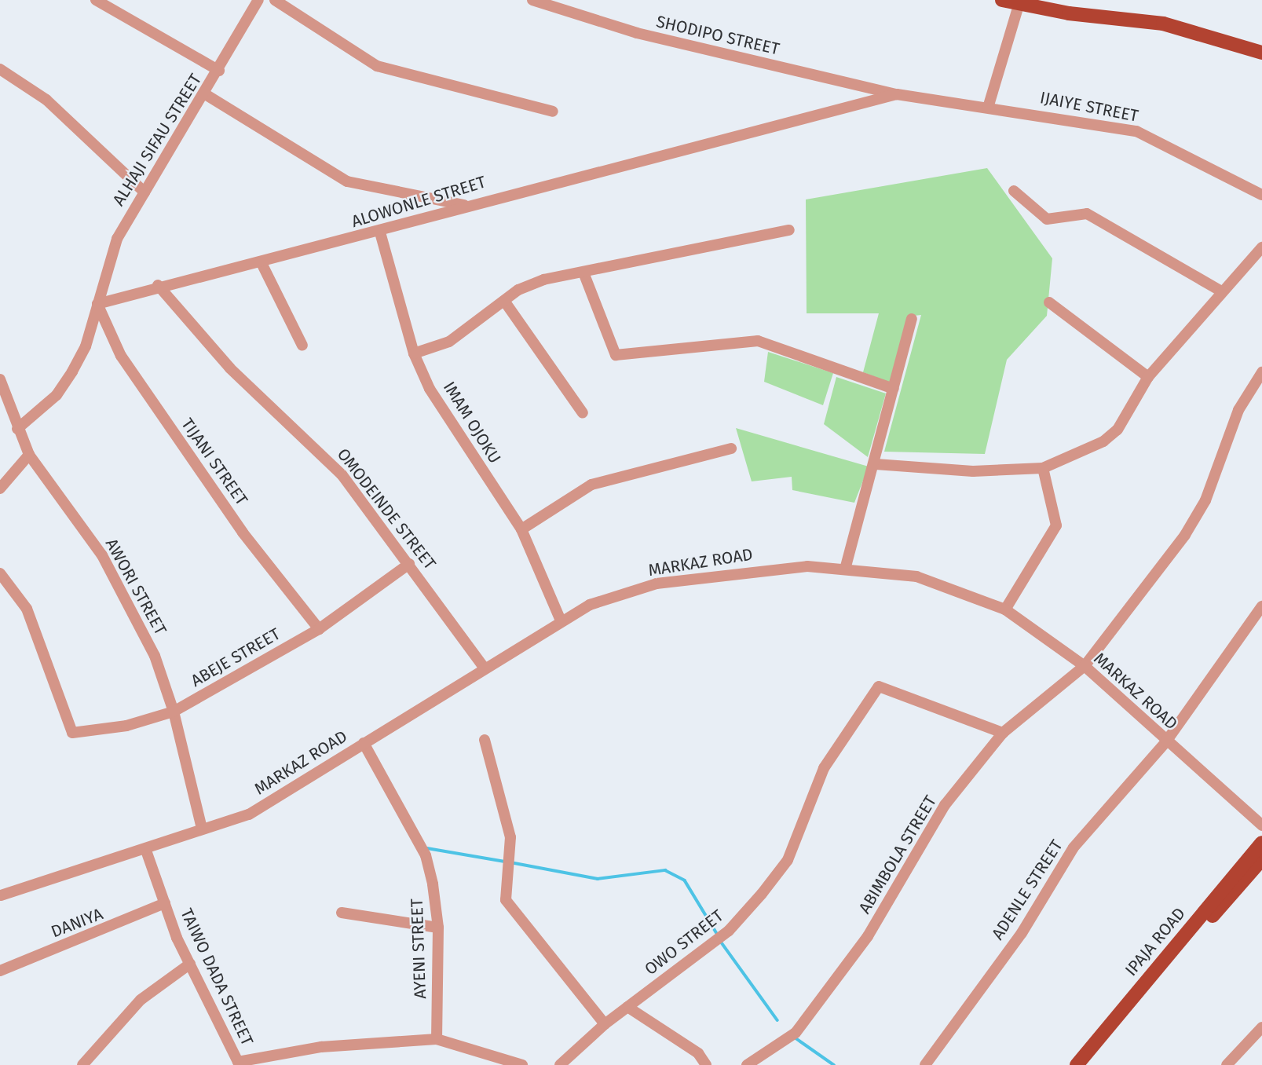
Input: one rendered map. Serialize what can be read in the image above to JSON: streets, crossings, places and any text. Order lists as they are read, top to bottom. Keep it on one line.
{"streets":{"main road":["IPAJA ROAD"],"street":["SHODIPO STREET","IJAIYE STREET","ALHAJI SIFAU STREET","ALOWONLE STREET","IMAM OJOKU","TIJANI STREET","OMODEINDE STREET","MARKAZ ROAD","AWORI STREET","ABEJE STREET","ABIMBOLA STREET","ADENLE STREET","DANIYA","OWO STREET","AYENI STREET","TAIWO DADA STREET"]},"crossings":[["SHODIPO STREET","IJAIYE STREET"],["SHODIPO STREET","ALOWONLE STREET"],["IJAIYE STREET","ALOWONLE STREET"],["ALHAJI SIFAU STREET","ALOWONLE STREET"],["ALHAJI SIFAU STREET","TIJANI STREET"],["ALOWONLE STREET","IMAM OJOKU"],["ALOWONLE STREET","TIJANI STREET"],["ALOWONLE STREET","OMODEINDE STREET"],["IMAM OJOKU","MARKAZ ROAD"],["TIJANI STREET","ABEJE STREET"],["OMODEINDE STREET","MARKAZ ROAD"],["OMODEINDE STREET","ABEJE STREET"],["MARKAZ ROAD","AWORI STREET"],["MARKAZ ROAD","ABIMBOLA STREET"],["MARKAZ ROAD","ADENLE STREET"],["MARKAZ ROAD","AYENI STREET"],["MARKAZ ROAD","TAIWO DADA STREET"],["AWORI STREET","ABEJE STREET"],["ABIMBOLA STREET","OWO STREET"],["DANIYA","TAIWO DADA STREET"],["AYENI STREET","TAIWO DADA STREET"]]}
